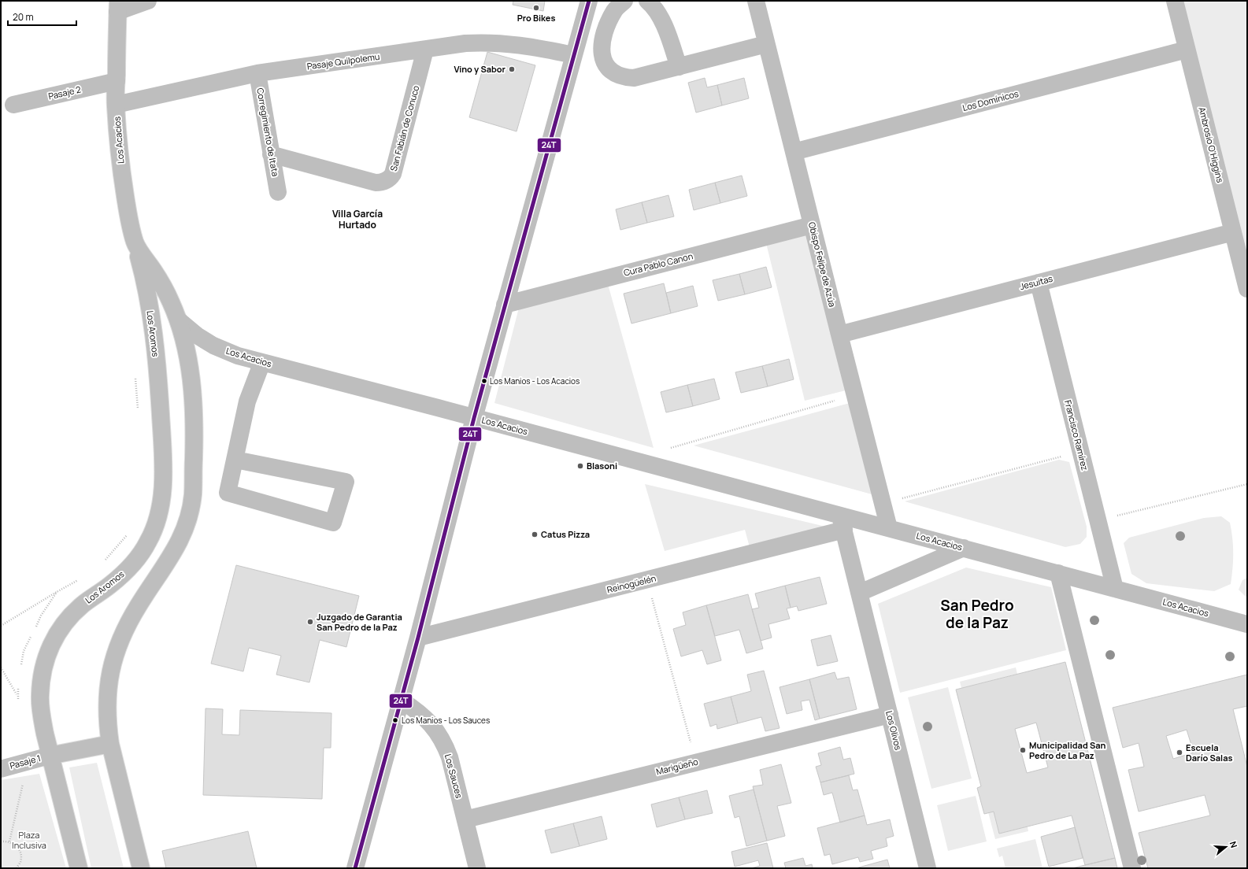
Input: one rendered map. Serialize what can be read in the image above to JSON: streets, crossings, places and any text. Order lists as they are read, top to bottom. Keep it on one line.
{"streets":{"street":["Pasaje Quilpolemu","Pasaje 2","Los Domínicos","San Fabián de Conuco","Corregimiento de Itata","Los Acacios","Ambrosio O'Higgins","Cura Pablo Canon","Obispo Felipe de Azúa","Jesuitas","Los Aromos","Francisco Ramírez","Reinogüelén","Los Olivos","Pasaje 1","Marigüeño","Los Sauces"]},"crossings":[["Pasaje Quilpolemu","San Fabián de Conuco"],["Pasaje Quilpolemu","Corregimiento de Itata"],["Pasaje Quilpolemu","Los Acacios"],["Pasaje 2","Los Acacios"],["Los Domínicos","Ambrosio O'Higgins"],["Los Domínicos","Obispo Felipe de Azúa"],["San Fabián de Conuco","Corregimiento de Itata"],["Los Acacios","Obispo Felipe de Azúa"],["Los Acacios","Los Aromos"],["Los Acacios","Francisco Ramírez"],["Los Acacios","Reinogüelén"],["Los Acacios","Los Olivos"],["Ambrosio O'Higgins","Jesuitas"],["Cura Pablo Canon","Obispo Felipe de Azúa"],["Obispo Felipe de Azúa","Jesuitas"],["Jesuitas","Francisco Ramírez"],["Los Aromos","Pasaje 1"],["Reinogüelén","Los Olivos"],["Los Olivos","Marigüeño"],["Marigüeño","Los Sauces"]],"districts":["Villa García Hurtado","San Pedro de la Paz"],"parks":["Plaza Inclusiva"],"places":["Pro Bikes","Vino y Sabor","Los Manios - Los Acacios","Blasoni","Catus Pizza","Juzgado de Garantia San Pedro de la Paz","Los Manios - Los Sauces","Municipalidad San Pedro de La Paz","Escuela Darío Salas"],"lines":["transit line 24T"],"scale_bar":"20 m","north":"right"}
